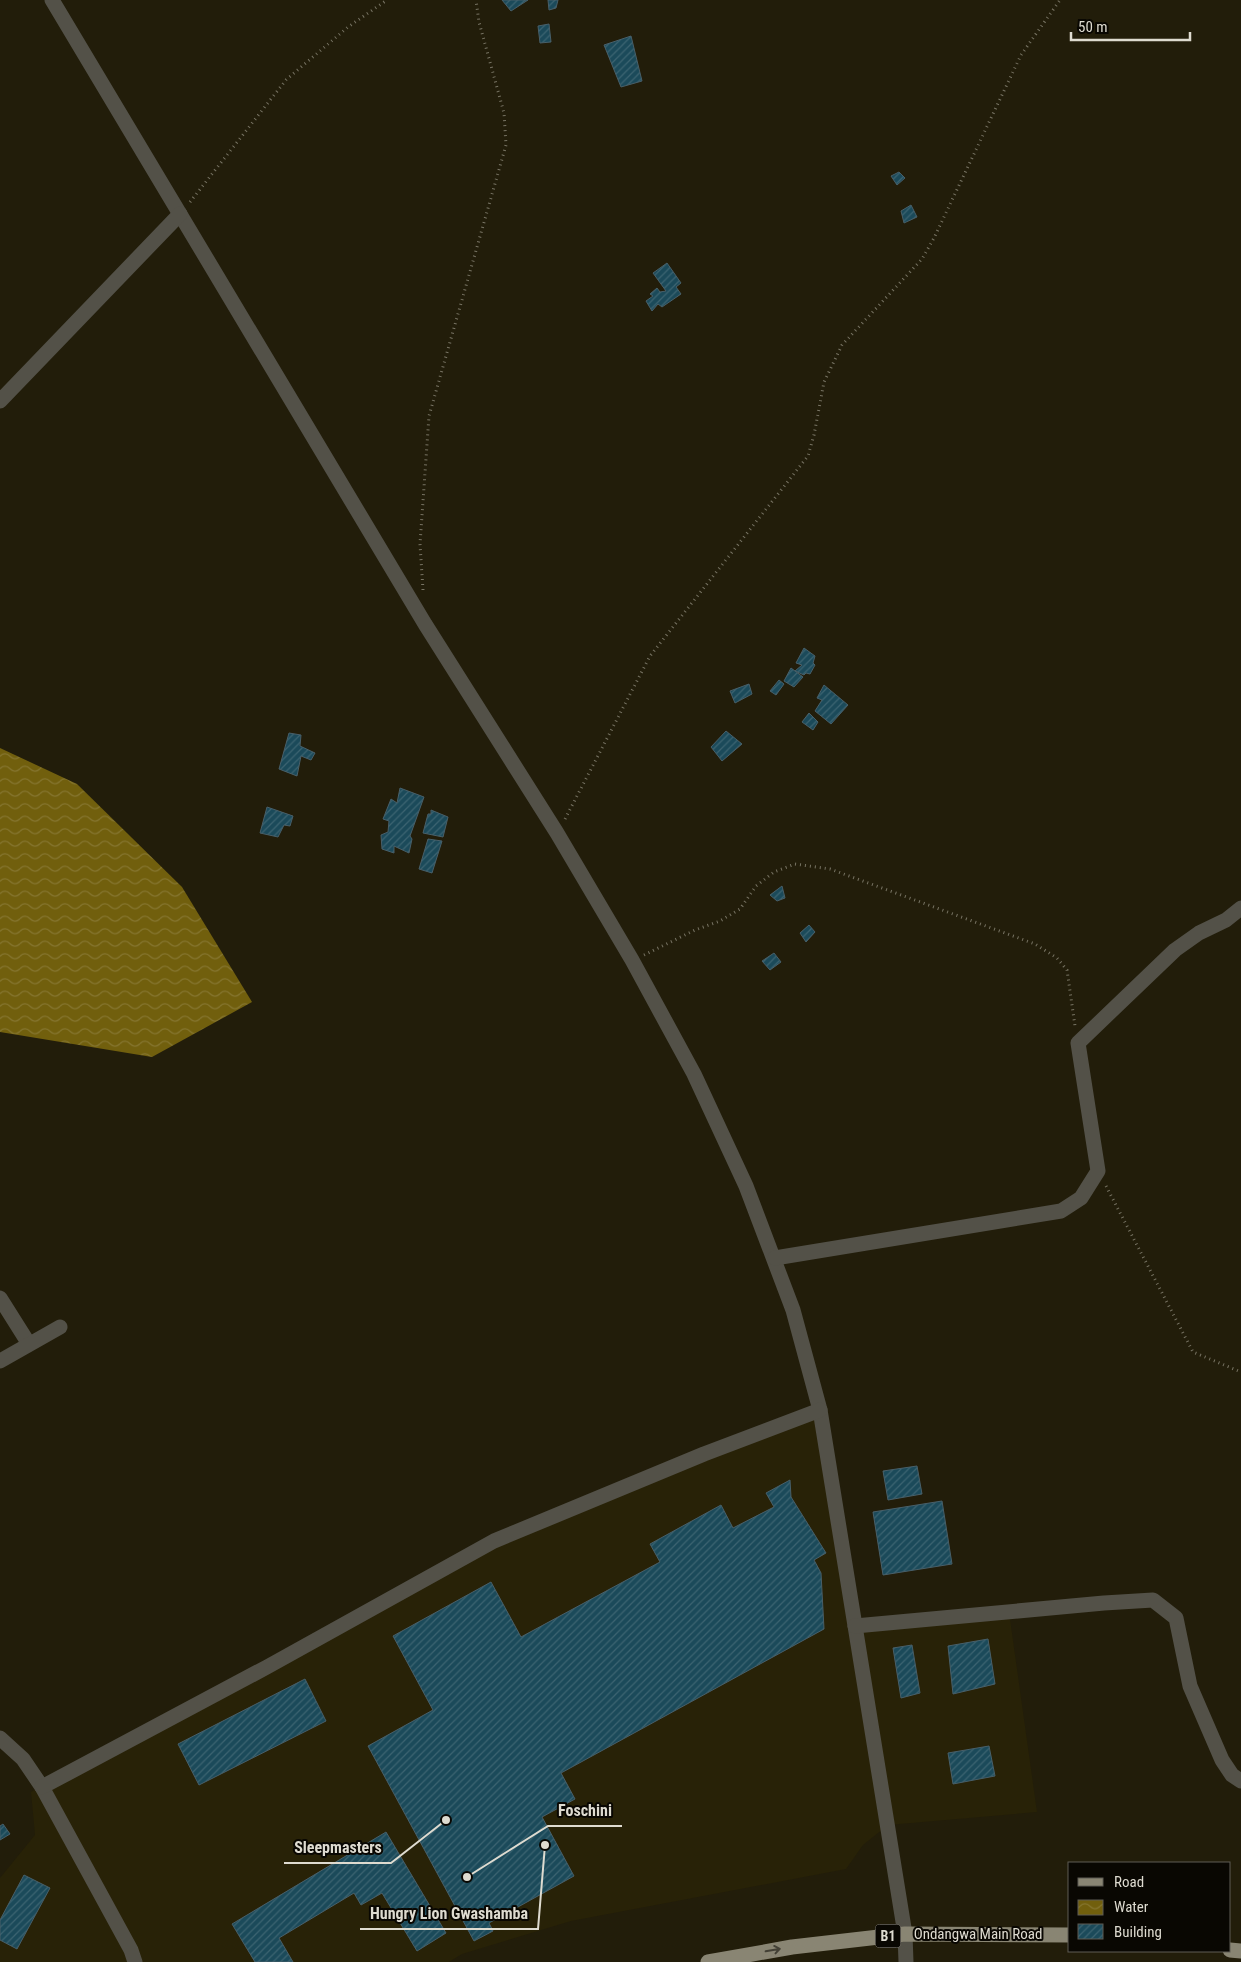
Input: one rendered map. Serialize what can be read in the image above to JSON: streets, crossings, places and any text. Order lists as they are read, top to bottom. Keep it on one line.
{"streets":{"main road":["Ondangwa Main Road","B1"]},"one_way":["Ondangwa Main Road"],"places":["Sleepmasters","Hungry Lion Gwashamba","Foschini"],"legend":["Road","Water","Building"],"scale_bar":"50 m"}
